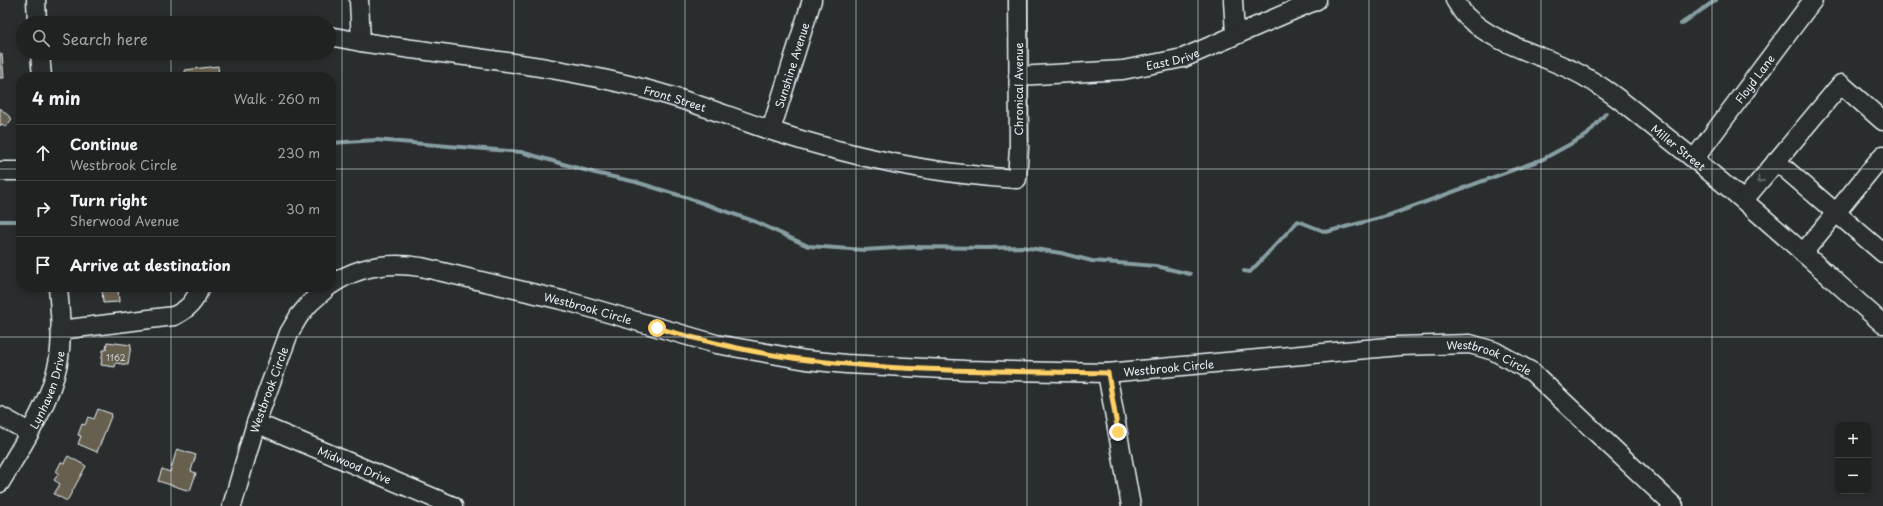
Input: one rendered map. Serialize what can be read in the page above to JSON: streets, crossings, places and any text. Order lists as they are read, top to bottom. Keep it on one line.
{"streets":{"street":["East Drive","Sunshine Avenue","Floyd Lane","Chronical Avenue","Front Street","Miller Street","Westbrook Circle","Lynhaven Drive","Midwood Drive"]},"crossings":[["East Drive","Chronical Avenue"],["Sunshine Avenue","Front Street"],["Floyd Lane","Miller Street"],["Chronical Avenue","Front Street"],["Westbrook Circle","Midwood Drive"]],"house_numbers":["1162"],"page":{"search":"Search here","heading":["4 min","Walk · 260 m"],"list":[["Continue","Westbrook Circle","230 m"],["Turn right","Sherwood Avenue","30 m"],"Arrive at destination"],"map_buttons":["+","−"]}}
